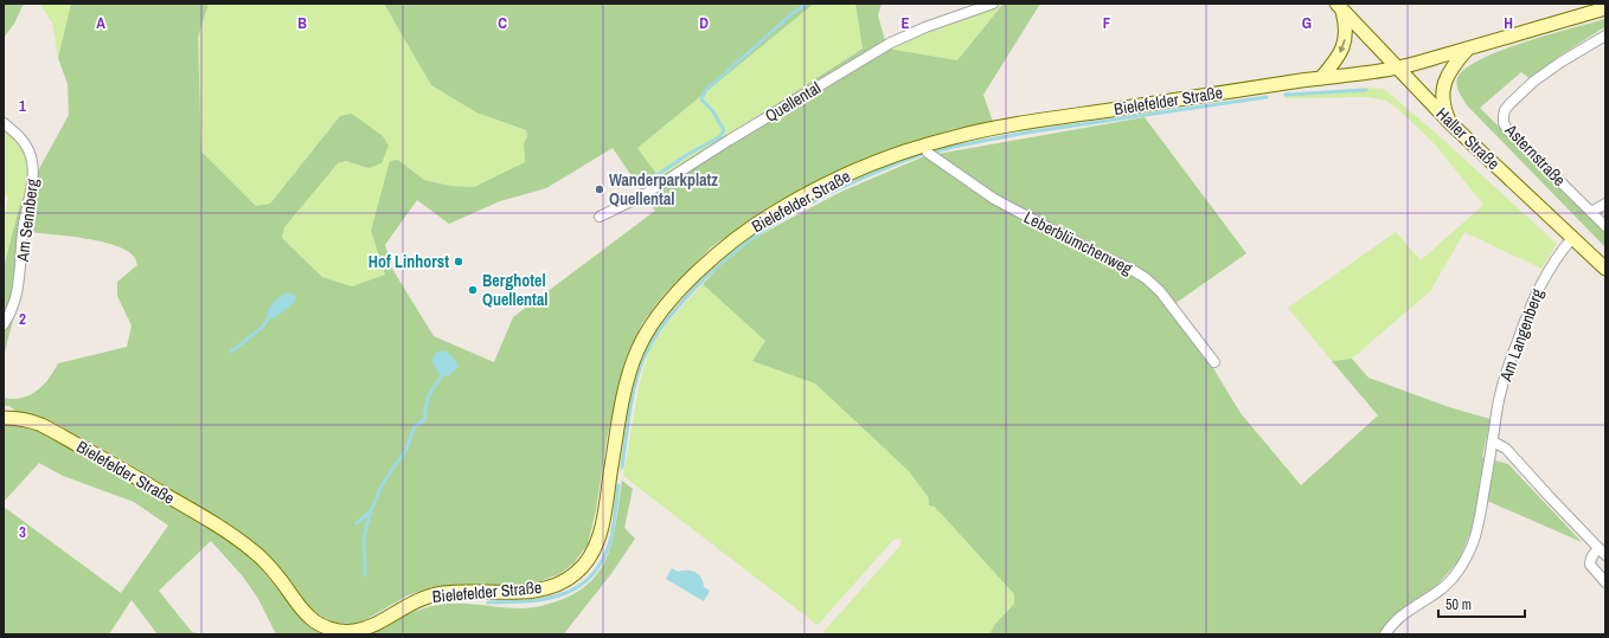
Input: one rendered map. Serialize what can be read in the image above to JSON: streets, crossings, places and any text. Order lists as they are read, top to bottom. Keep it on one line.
{"streets":{"main road":["Bielefelder Straße","Haller Straße"],"street":["Quellental","Asternstraße","Am Sennberg","Leberblümchenweg","Am Langenberg"]},"crossings":[["Bielefelder Straße","Haller Straße"],["Bielefelder Straße","Leberblümchenweg"],["Haller Straße","Am Langenberg"]],"places":["Wanderparkplatz Quellental","Hof Linhorst","Berghotel Quellental"],"scale_bar":"50 m","grid":{"columns":["A","B","C","D","E","F","G","H"],"rows":["1","2","3"]}}
